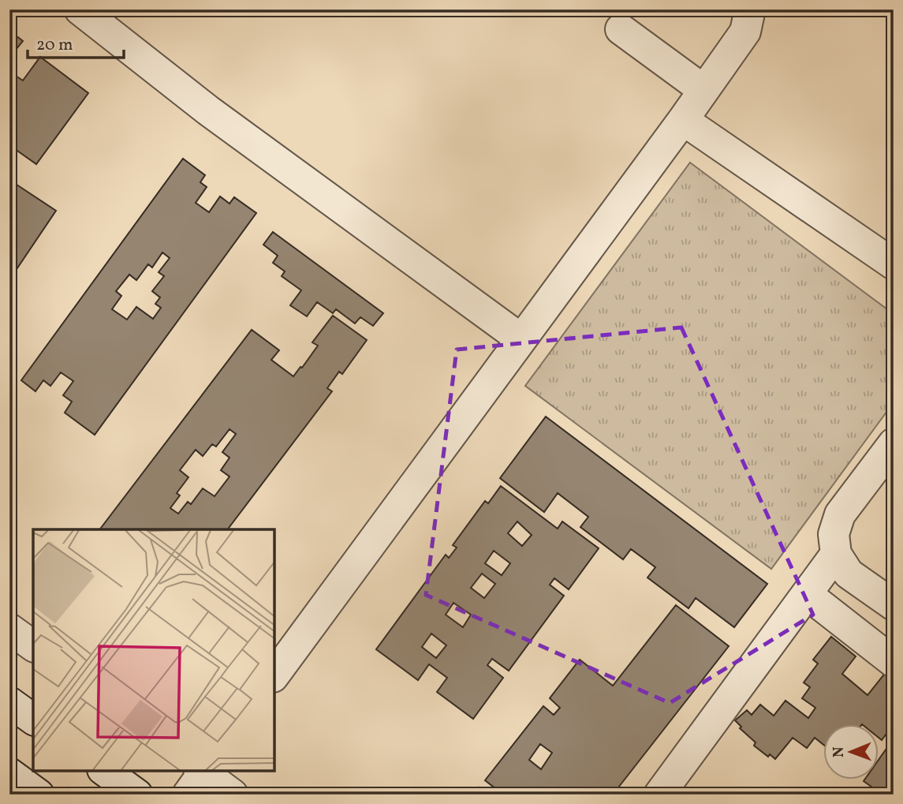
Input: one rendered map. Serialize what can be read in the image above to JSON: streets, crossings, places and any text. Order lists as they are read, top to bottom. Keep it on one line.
{"scale_bar":"20 m","north":"left"}
